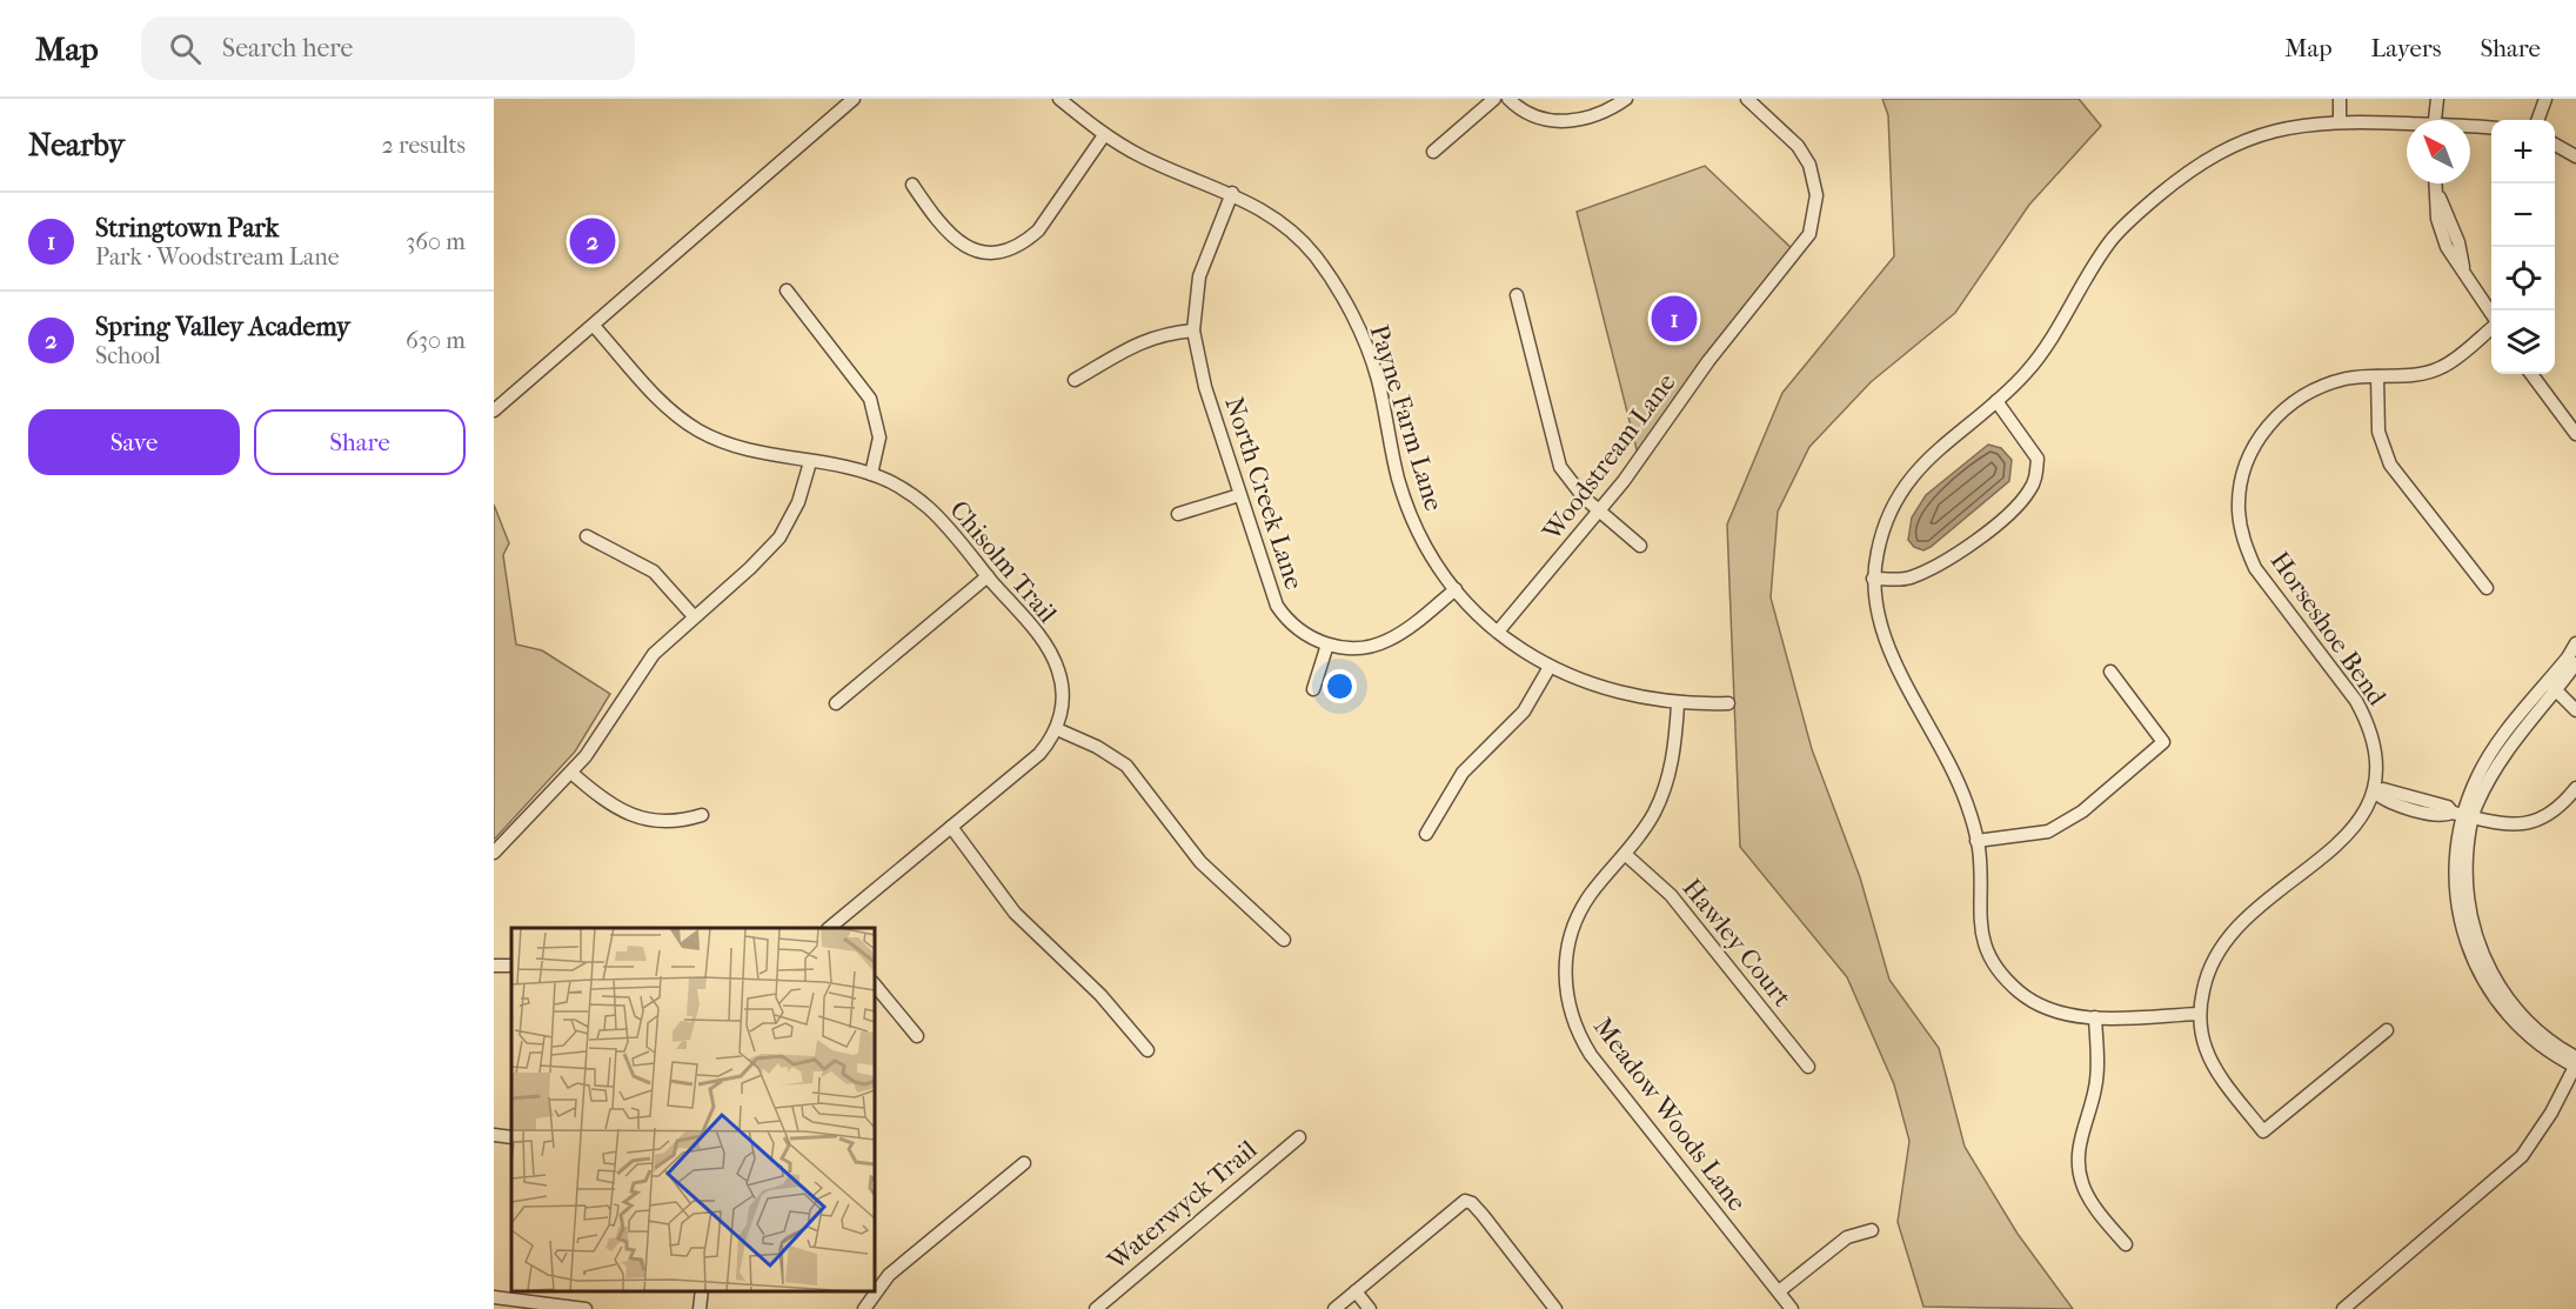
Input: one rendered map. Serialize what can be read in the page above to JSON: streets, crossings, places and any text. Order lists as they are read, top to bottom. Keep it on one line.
{"streets":{"street":["Payne Farm Lane","Woodstream Lane","North Creek Lane","Chisolm Trail","Horseshoe Bend","Hawley Court","Meadow Woods Lane","Waterwyck Trail"]},"crossings":[["Payne Farm Lane","Woodstream Lane"],["Payne Farm Lane","North Creek Lane"],["Payne Farm Lane","Meadow Woods Lane"],["Hawley Court","Meadow Woods Lane"]],"north":"top left","page":{"header":"Map","search":"Search here","nav":["Map","Layers","Share"],"heading":["Nearby","2 results"],"map_buttons":["+","−"],"list":[{"mark":"1","name":"Stringtown Park","note":"Park · Woodstream Lane","value":"360 m"},{"mark":"2","name":"Spring Valley Academy","note":"School","value":"630 m"}],"pins":["2","1"],"buttons":["Save","Share"]}}
